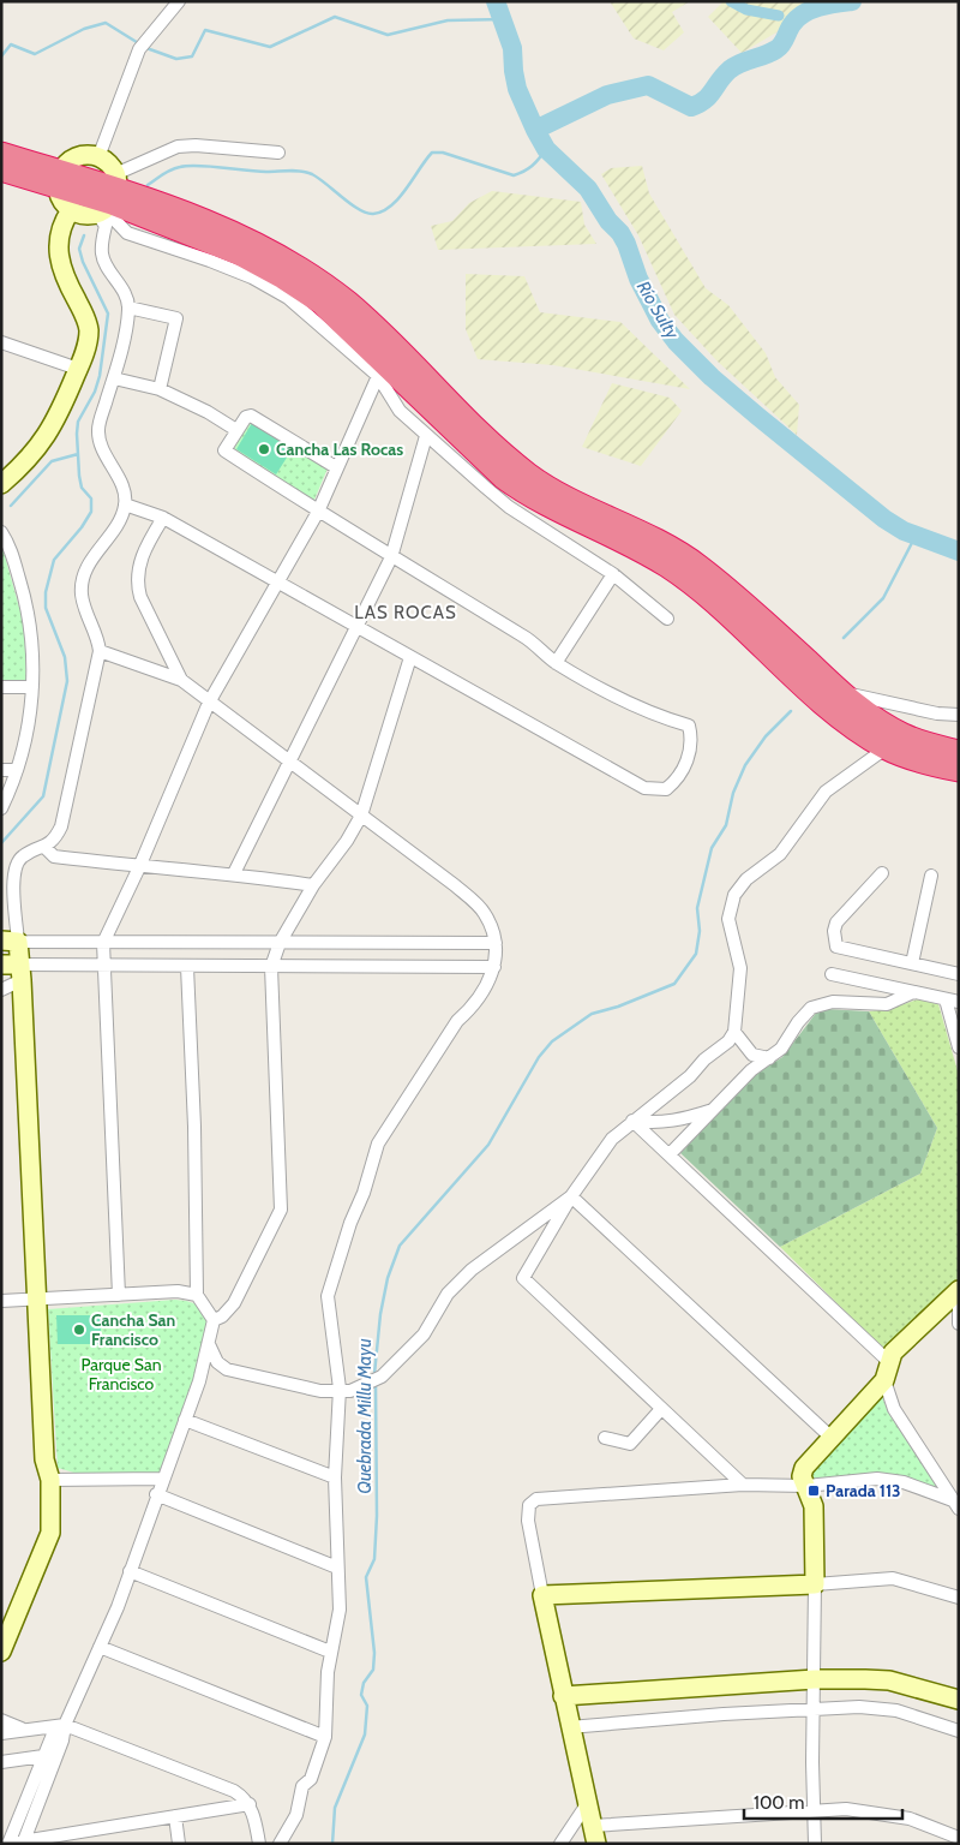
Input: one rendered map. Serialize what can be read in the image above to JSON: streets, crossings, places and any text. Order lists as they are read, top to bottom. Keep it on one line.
{"districts":["LAS ROCAS"],"water":["Río Sulty","Quebrada Millu Mayu"],"parks":["Parque San Francisco"],"places":{"other":["Cancha Las Rocas","Cancha San Francisco"],"transit":["Parada 113"]},"scale_bar":"100 m"}
